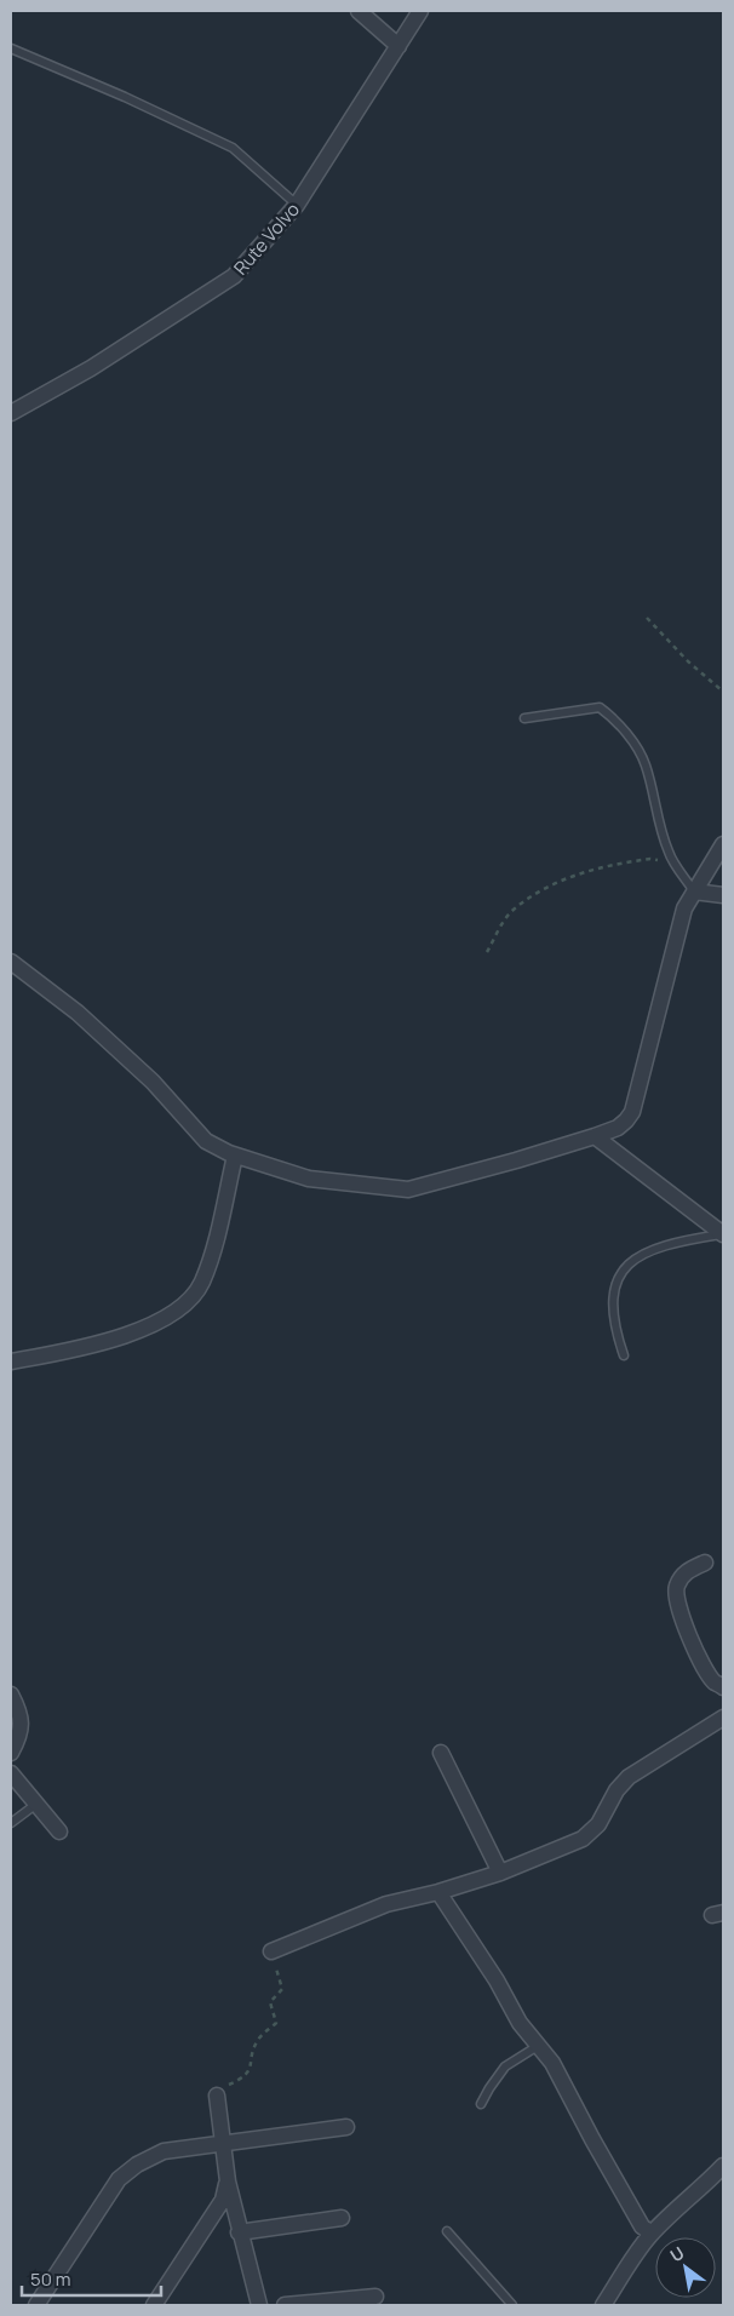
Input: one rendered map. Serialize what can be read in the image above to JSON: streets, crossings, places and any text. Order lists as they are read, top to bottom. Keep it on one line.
{"streets":{"street":["Rute Volvo"]},"scale_bar":"50 m","north":"top left"}
